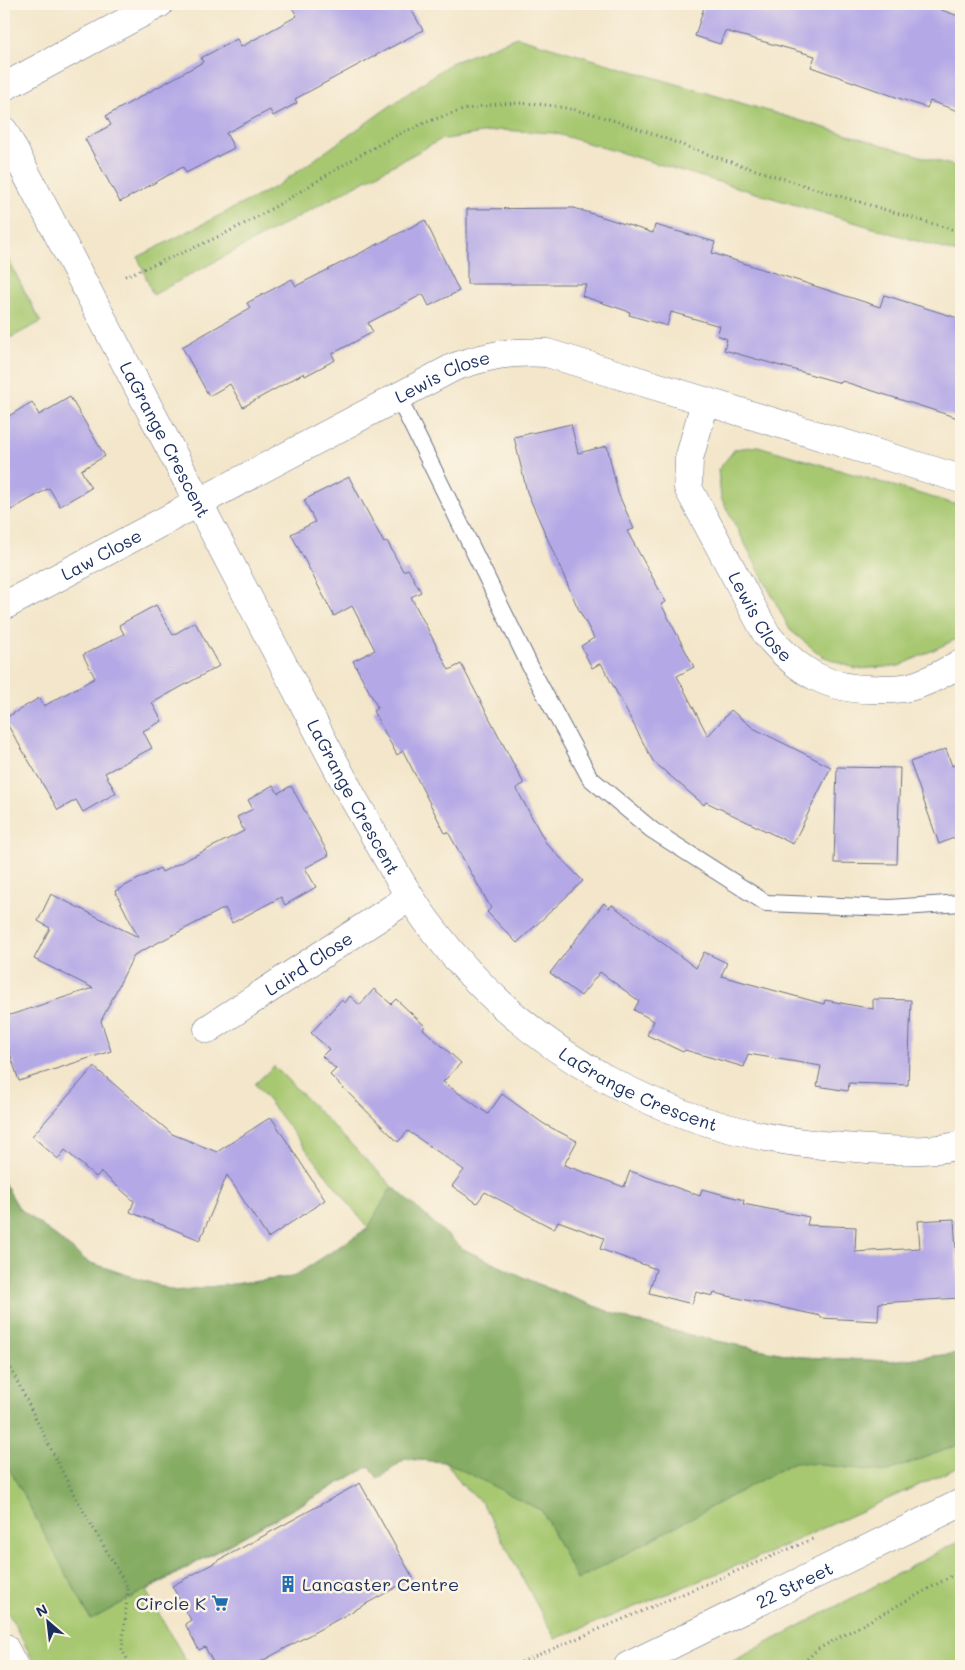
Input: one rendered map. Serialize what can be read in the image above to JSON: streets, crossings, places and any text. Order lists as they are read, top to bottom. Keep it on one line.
{"streets":{"street":["Lewis Close","LaGrange Crescent","Law Close","Laird Close","22 Street"]},"crossings":[["Lewis Close","LaGrange Crescent"],["Lewis Close","Law Close"],["LaGrange Crescent","Law Close"],["LaGrange Crescent","Laird Close"]],"places":{"building":["Lancaster Centre"],"supermarket":["Circle K"]},"north":"top left"}
